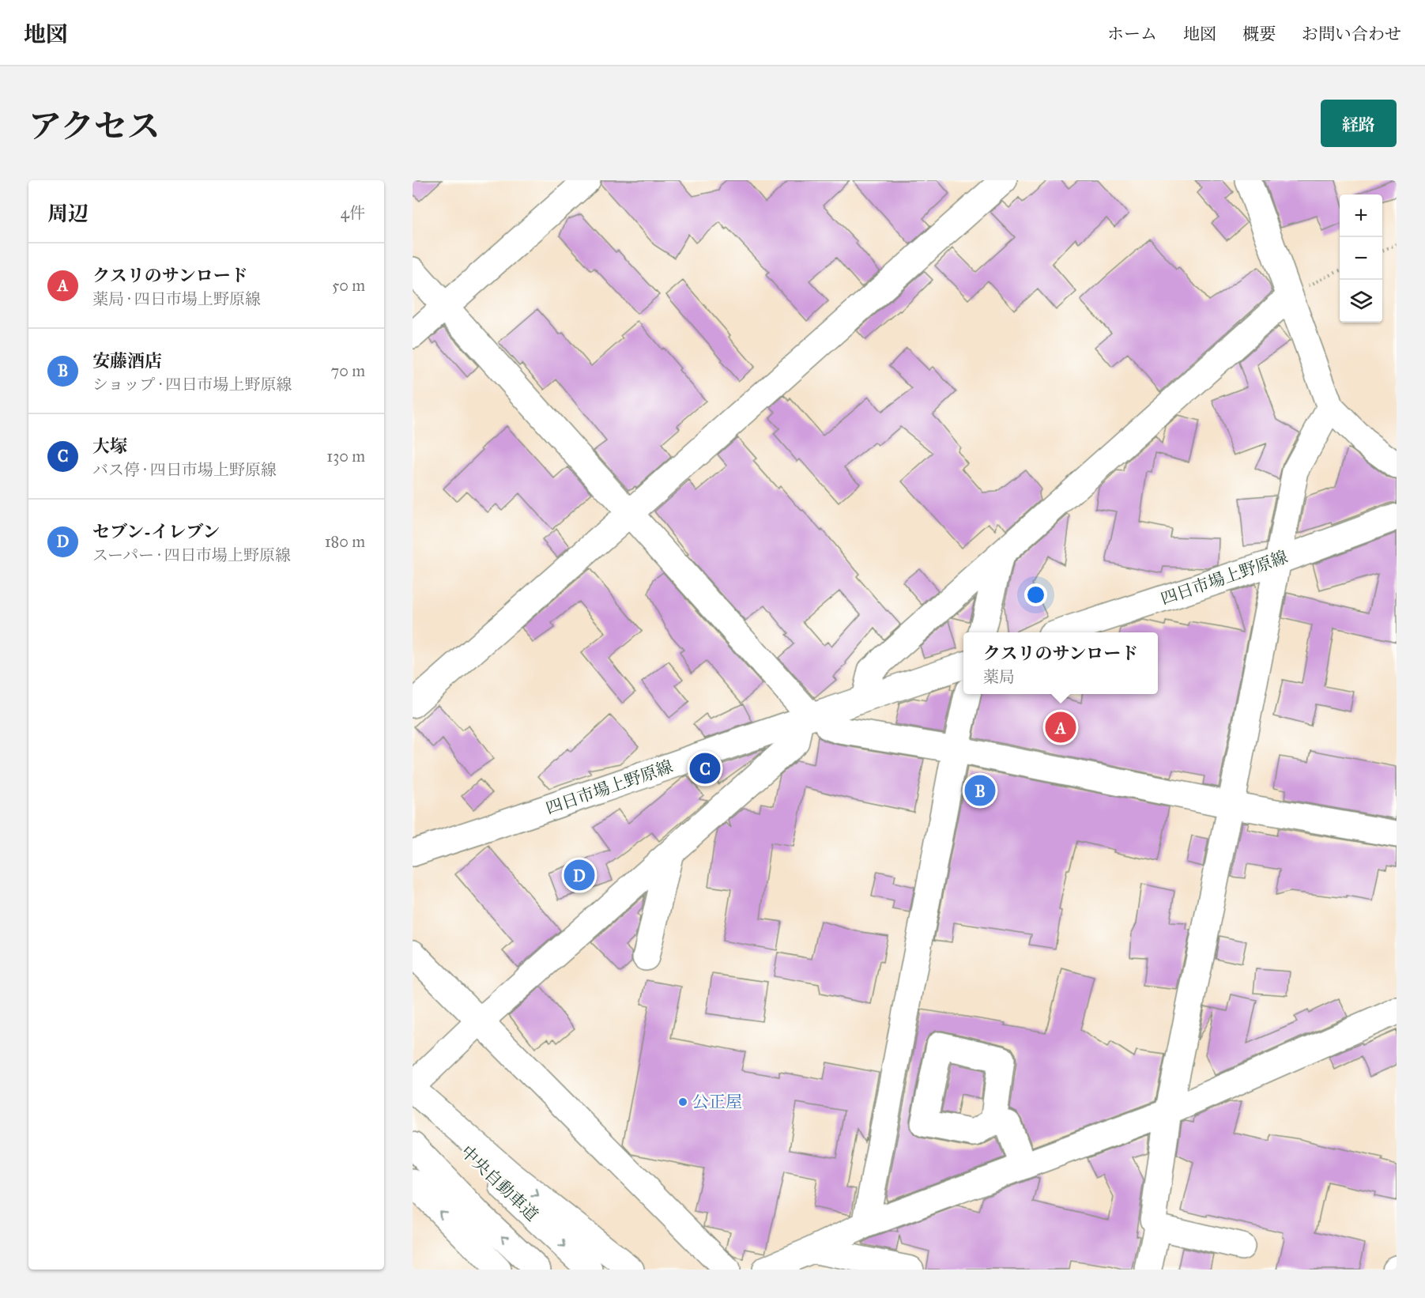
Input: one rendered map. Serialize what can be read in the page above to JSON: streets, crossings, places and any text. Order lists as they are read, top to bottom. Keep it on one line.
{"streets":{"main road":["四日市場上野原線","中央自動車道"]},"places":["公正屋"],"page":{"header":"地図","nav":["ホーム","地図","概要","お問い合わせ"],"title":"アクセス","buttons":"経路","heading":["周辺","4件"],"map_buttons":["+","−"],"list":[{"mark":"A","name":"クスリのサンロード","note":"薬局 · 四日市場上野原線","value":"50 m"},{"mark":"B","name":"安藤酒店","note":"ショップ · 四日市場上野原線","value":"70 m"},{"mark":"C","name":"大塚","note":"バス停 · 四日市場上野原線","value":"130 m"},{"mark":"D","name":"セブン-イレブン","note":"スーパー · 四日市場上野原線","value":"180 m"}],"popup":["クスリのサンロード","薬局"],"pins":["A","C","B","D"]}}
